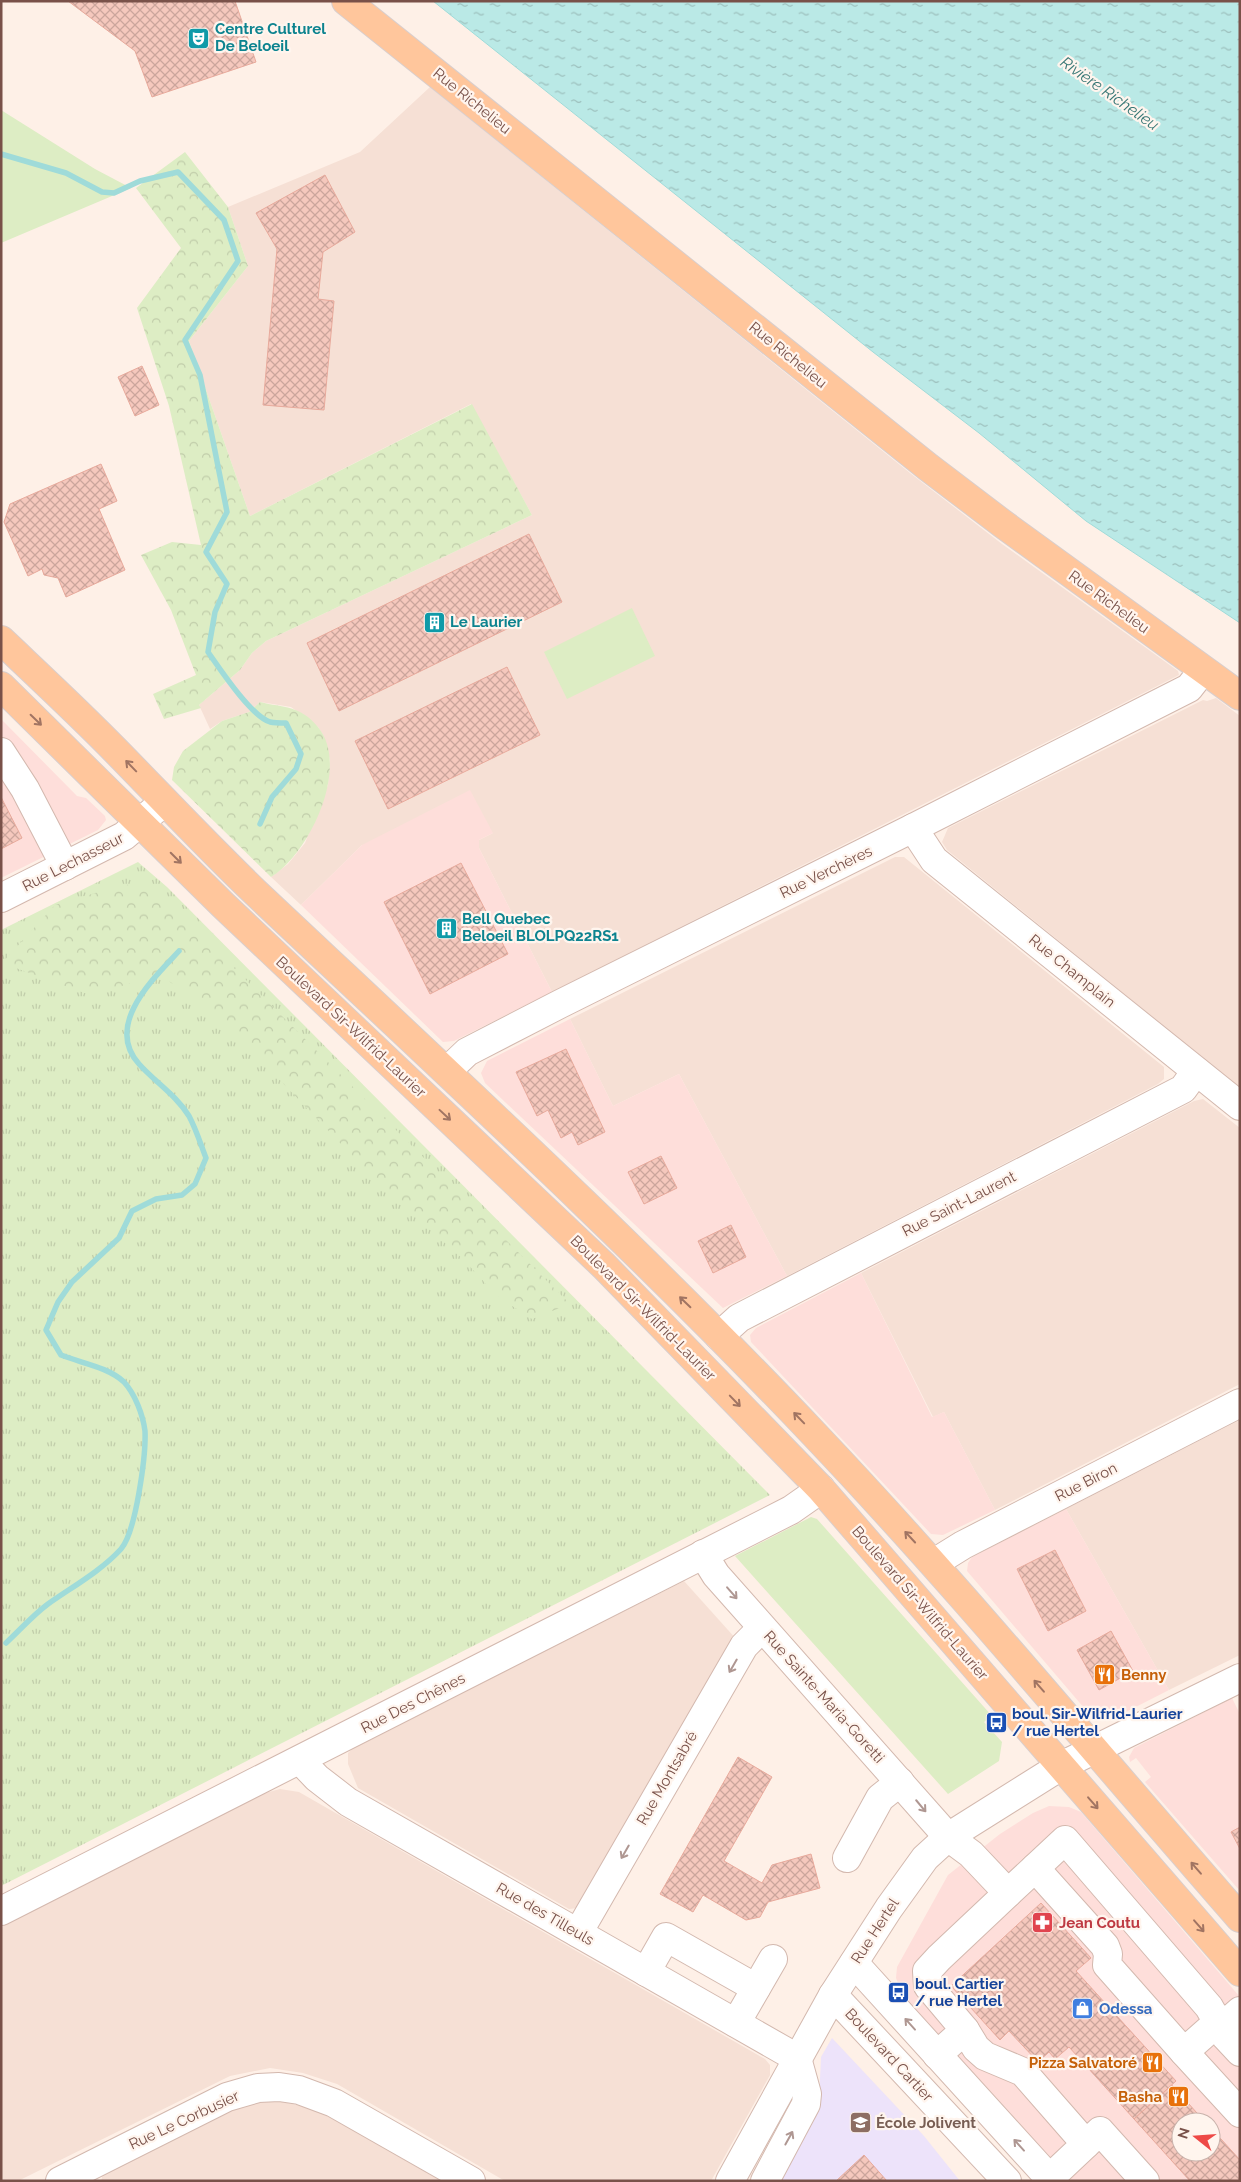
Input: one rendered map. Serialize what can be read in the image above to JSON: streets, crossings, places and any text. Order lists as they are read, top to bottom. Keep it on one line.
{"streets":{"main road":["Rue Richelieu","Boulevard Sir-Wilfrid-Laurier"],"street":["Rue Lechasseur","Rue Verchères","Rue Champlain","Rue Saint-Laurent","Rue Biron","Rue Sainte-Maria-Goretti","Rue Des Chênes","Rue Montsabré","Rue des Tilleuls","Rue Hertel","Boulevard Cartier","Rue Le Corbusier"]},"crossings":[["Rue Richelieu","Rue Verchères"],["Rue Lechasseur","Boulevard Sir-Wilfrid-Laurier"],["Rue Verchères","Rue Champlain"],["Rue Champlain","Rue Saint-Laurent"],["Boulevard Sir-Wilfrid-Laurier","Rue Des Chênes"],["Boulevard Sir-Wilfrid-Laurier","Rue Hertel"],["Rue Sainte-Maria-Goretti","Rue Des Chênes"],["Rue Sainte-Maria-Goretti","Rue Montsabré"],["Rue Sainte-Maria-Goretti","Rue Hertel"],["Rue Des Chênes","Rue des Tilleuls"],["Rue Montsabré","Rue des Tilleuls"],["Rue des Tilleuls","Rue Hertel"],["Rue Hertel","Boulevard Cartier"]],"one_way":["Rue Sainte-Maria-Goretti"],"water":["Rivière Richelieu"],"places":{"theatre":["Centre Culturel De Beloeil"],"building":["Le Laurier","Bell Quebec Beloeil BLOLPQ22RS1"],"restaurant":["Benny","Pizza Salvatoré","Basha"],"bus stop":["boul. Sir-Wilfrid-Laurier / rue Hertel","boul. Cartier / rue Hertel"],"pharmacy":["Jean Coutu"],"shop":["Odessa"],"school or university":["École Jolivent"]},"north":"left"}
